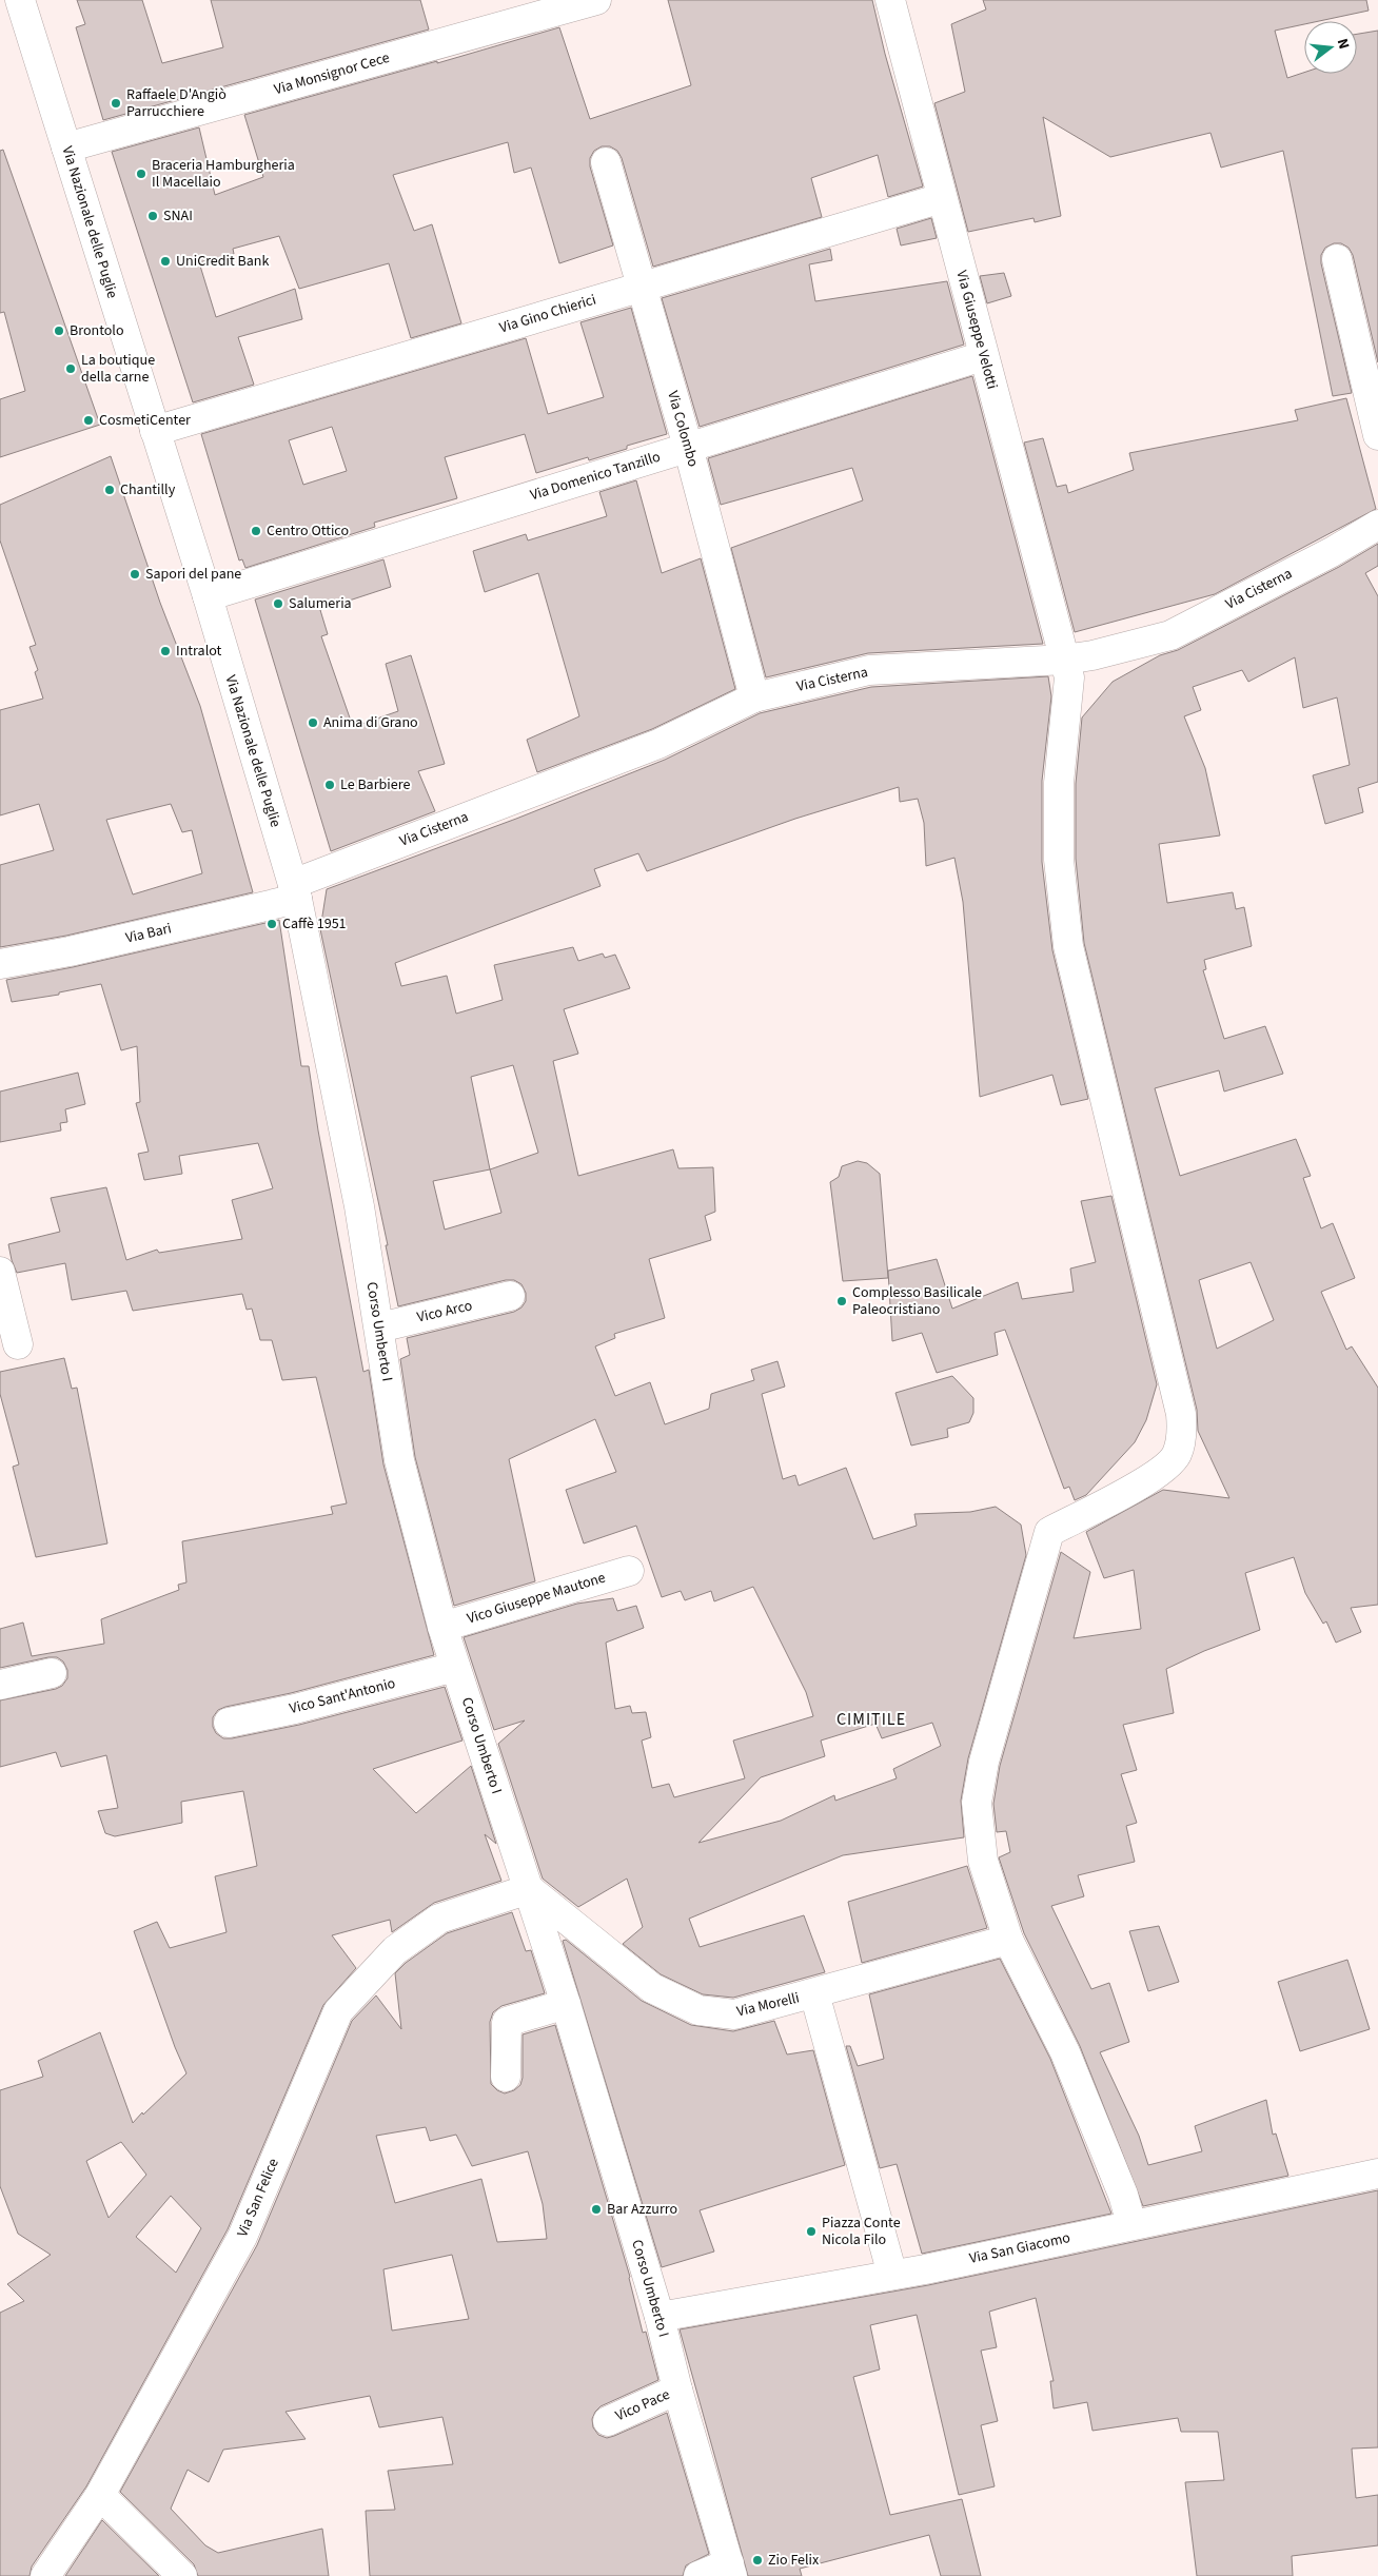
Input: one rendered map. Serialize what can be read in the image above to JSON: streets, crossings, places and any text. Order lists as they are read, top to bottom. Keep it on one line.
{"streets":{"street":["Via Monsignor Cece","Via Nazionale delle Puglie","Via Gino Chierici","Via Giuseppe Velotti","Via Colombo","Via Domenico Tanzillo","Via Cisterna","Via Bari","Vico Arco","Corso Umberto I","Vico Giuseppe Mautone","Vico Sant'Antonio","Via Morelli","Via San Felice","Via San Giacomo","Vico Pace"]},"crossings":[["Via Monsignor Cece","Via Nazionale delle Puglie"],["Via Nazionale delle Puglie","Via Gino Chierici"],["Via Nazionale delle Puglie","Via Domenico Tanzillo"],["Via Nazionale delle Puglie","Via Cisterna"],["Via Nazionale delle Puglie","Via Bari"],["Via Nazionale delle Puglie","Corso Umberto I"],["Via Gino Chierici","Via Giuseppe Velotti"],["Via Gino Chierici","Via Colombo"],["Via Giuseppe Velotti","Via Domenico Tanzillo"],["Via Giuseppe Velotti","Via Cisterna"],["Via Giuseppe Velotti","Via Morelli"],["Via Giuseppe Velotti","Via San Giacomo"],["Via Colombo","Via Domenico Tanzillo"],["Via Colombo","Via Cisterna"],["Via Cisterna","Via Bari"],["Via Cisterna","Corso Umberto I"],["Via Bari","Corso Umberto I"],["Vico Arco","Corso Umberto I"],["Corso Umberto I","Vico Giuseppe Mautone"],["Corso Umberto I","Vico Sant'Antonio"],["Corso Umberto I","Via Morelli"],["Corso Umberto I","Via San Felice"],["Corso Umberto I","Via San Giacomo"],["Corso Umberto I","Vico Pace"],["Via Morelli","Via San Felice"]],"districts":["CIMITILE"],"places":["Raffaele D'Angiò Parrucchiere","Braceria Hamburgheria Il Macellaio","SNAI","UniCredit Bank","Brontolo","La boutique della carne","CosmetiCenter","Chantilly","Centro Ottico","Sapori del pane","Salumeria","Intralot","Anima di Grano","Le Barbiere","Caffè 1951","Complesso Basilicale Paleocristiano","Bar Azzurro","Piazza Conte Nicola Filo","Zio Felix"],"north":"right"}
